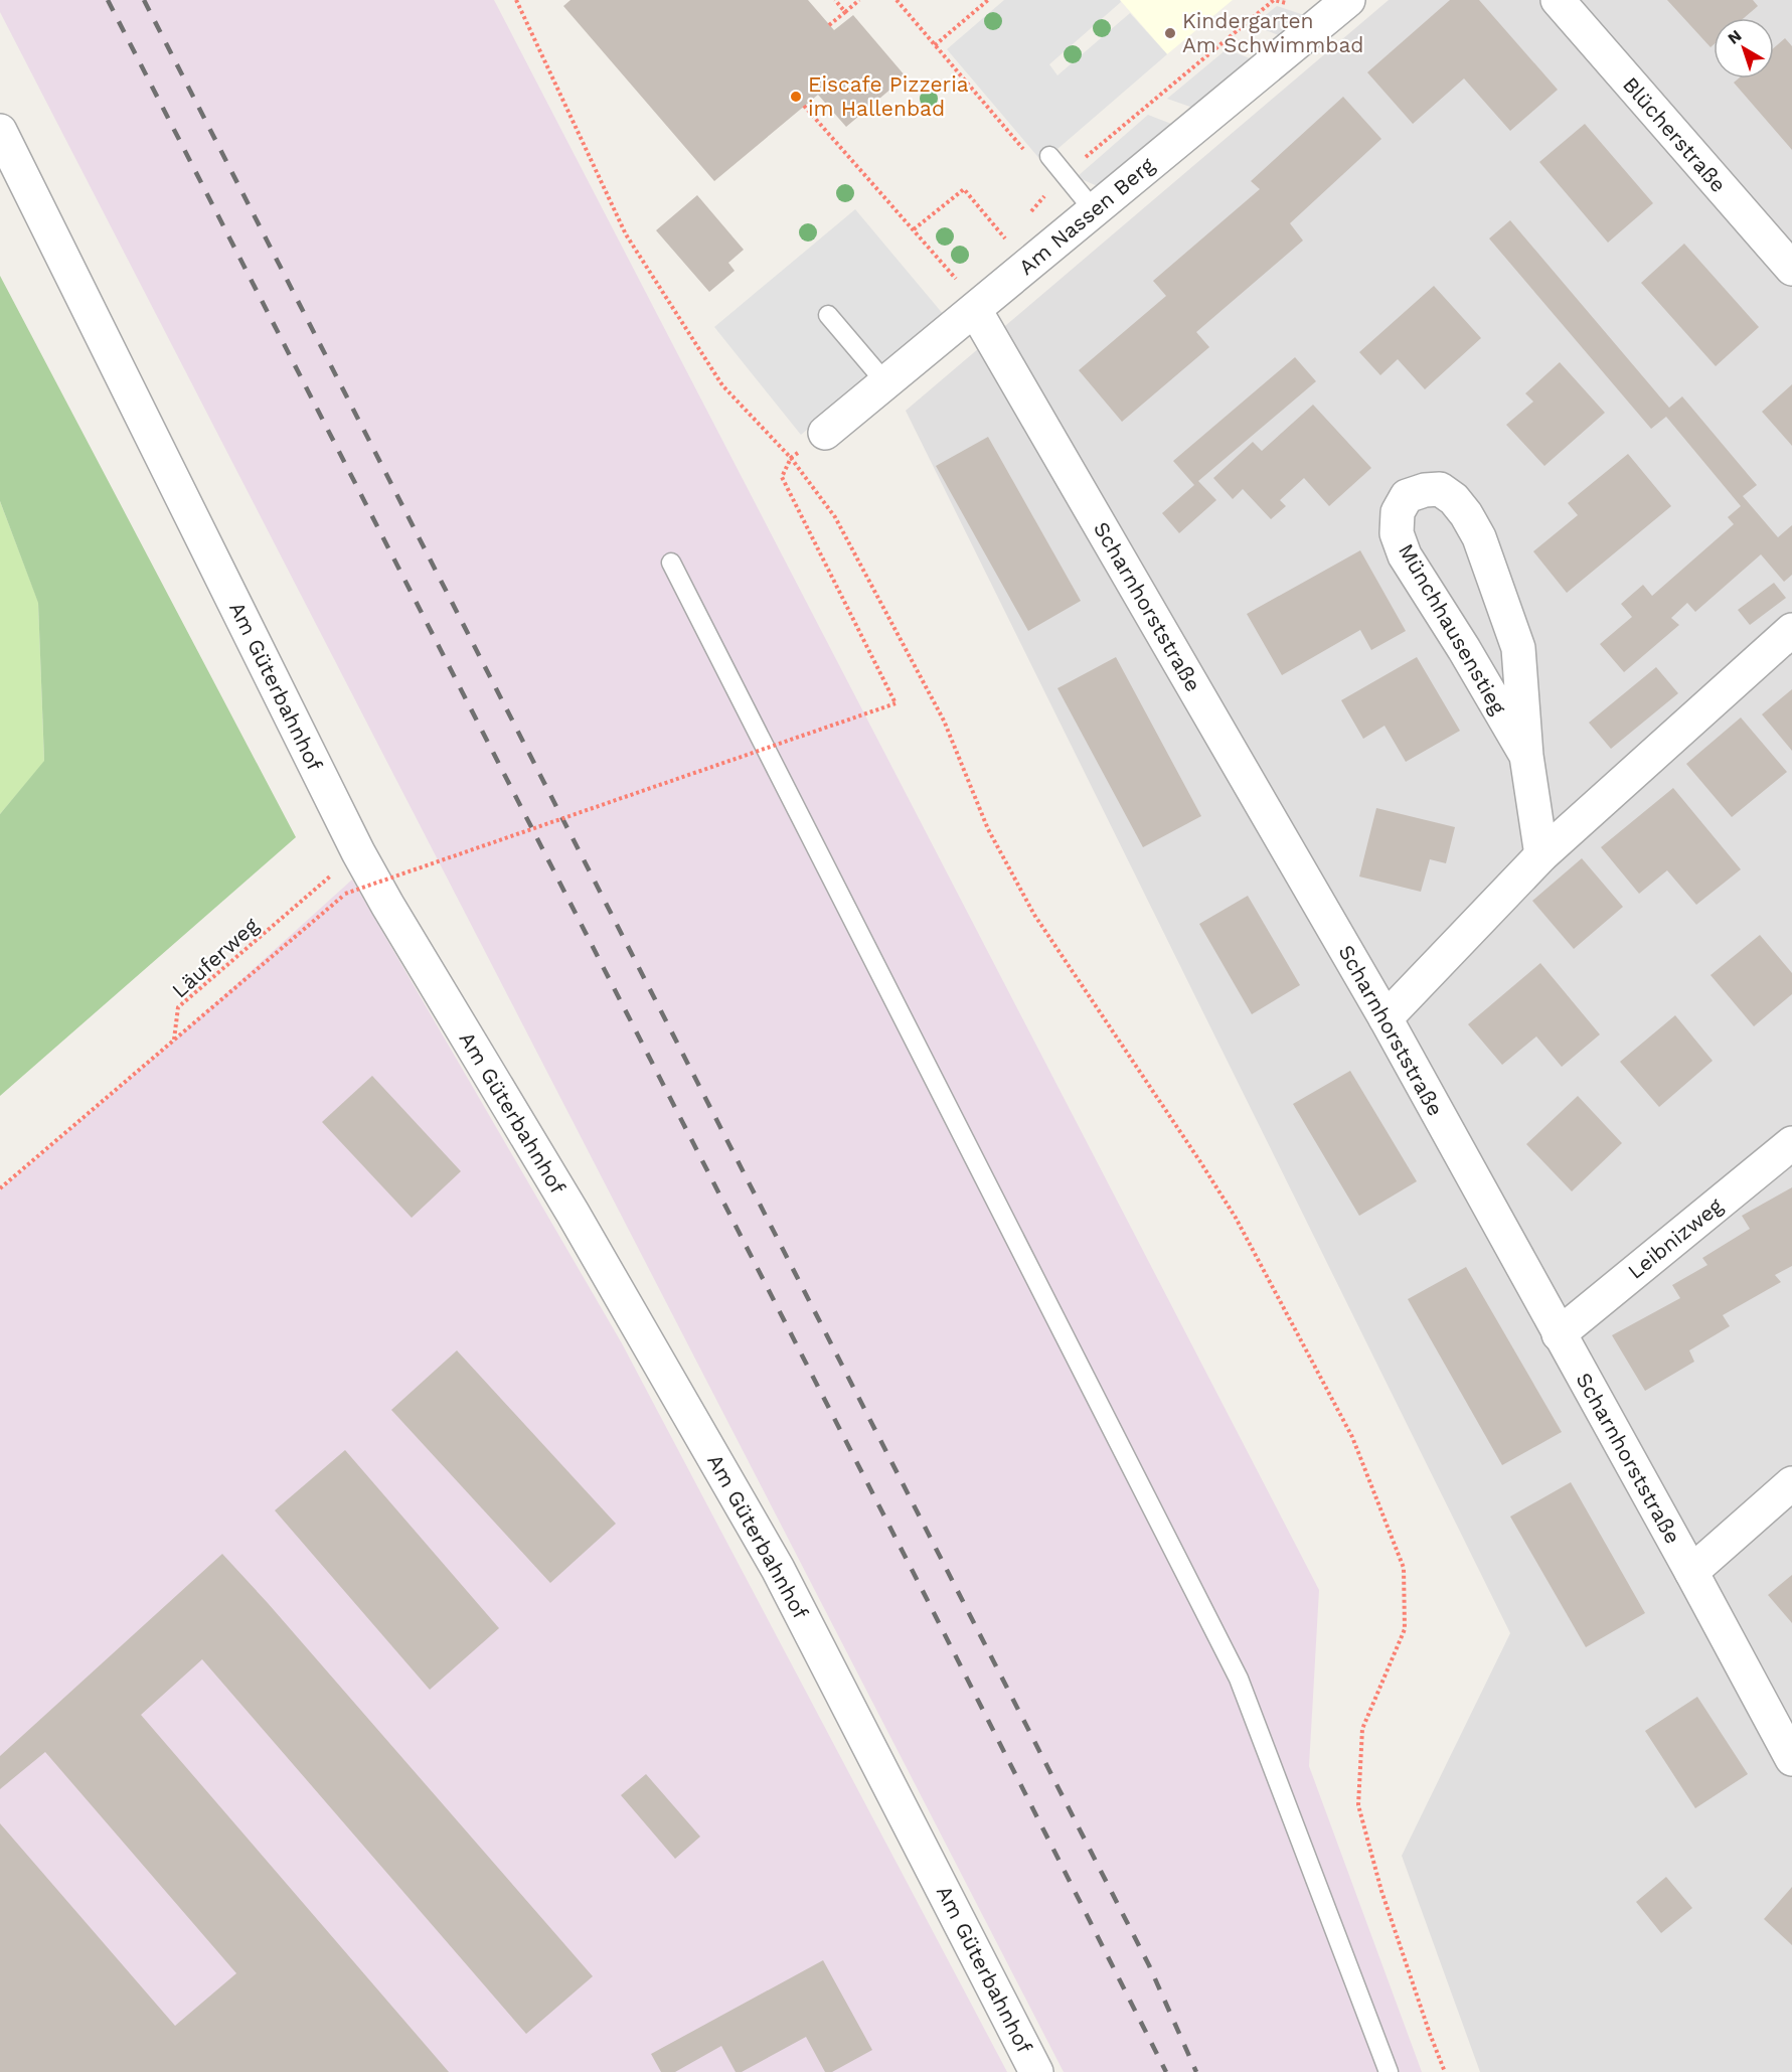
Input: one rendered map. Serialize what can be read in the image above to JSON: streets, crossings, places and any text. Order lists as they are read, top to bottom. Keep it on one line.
{"streets":{"street":["Blücherstraße","Am Nassen Berg","Scharnhorststraße","Münchhausenstieg","Am Güterbahnhof","Leibnizweg"],"path":["Läuferweg"]},"crossings":[["Am Nassen Berg","Scharnhorststraße"],["Scharnhorststraße","Leibnizweg"],["Am Güterbahnhof","Läuferweg"]],"places":["Kindergarten Am Schwimmbad","Eiscafe Pizzeria im Hallenbad"],"north":"top left"}
